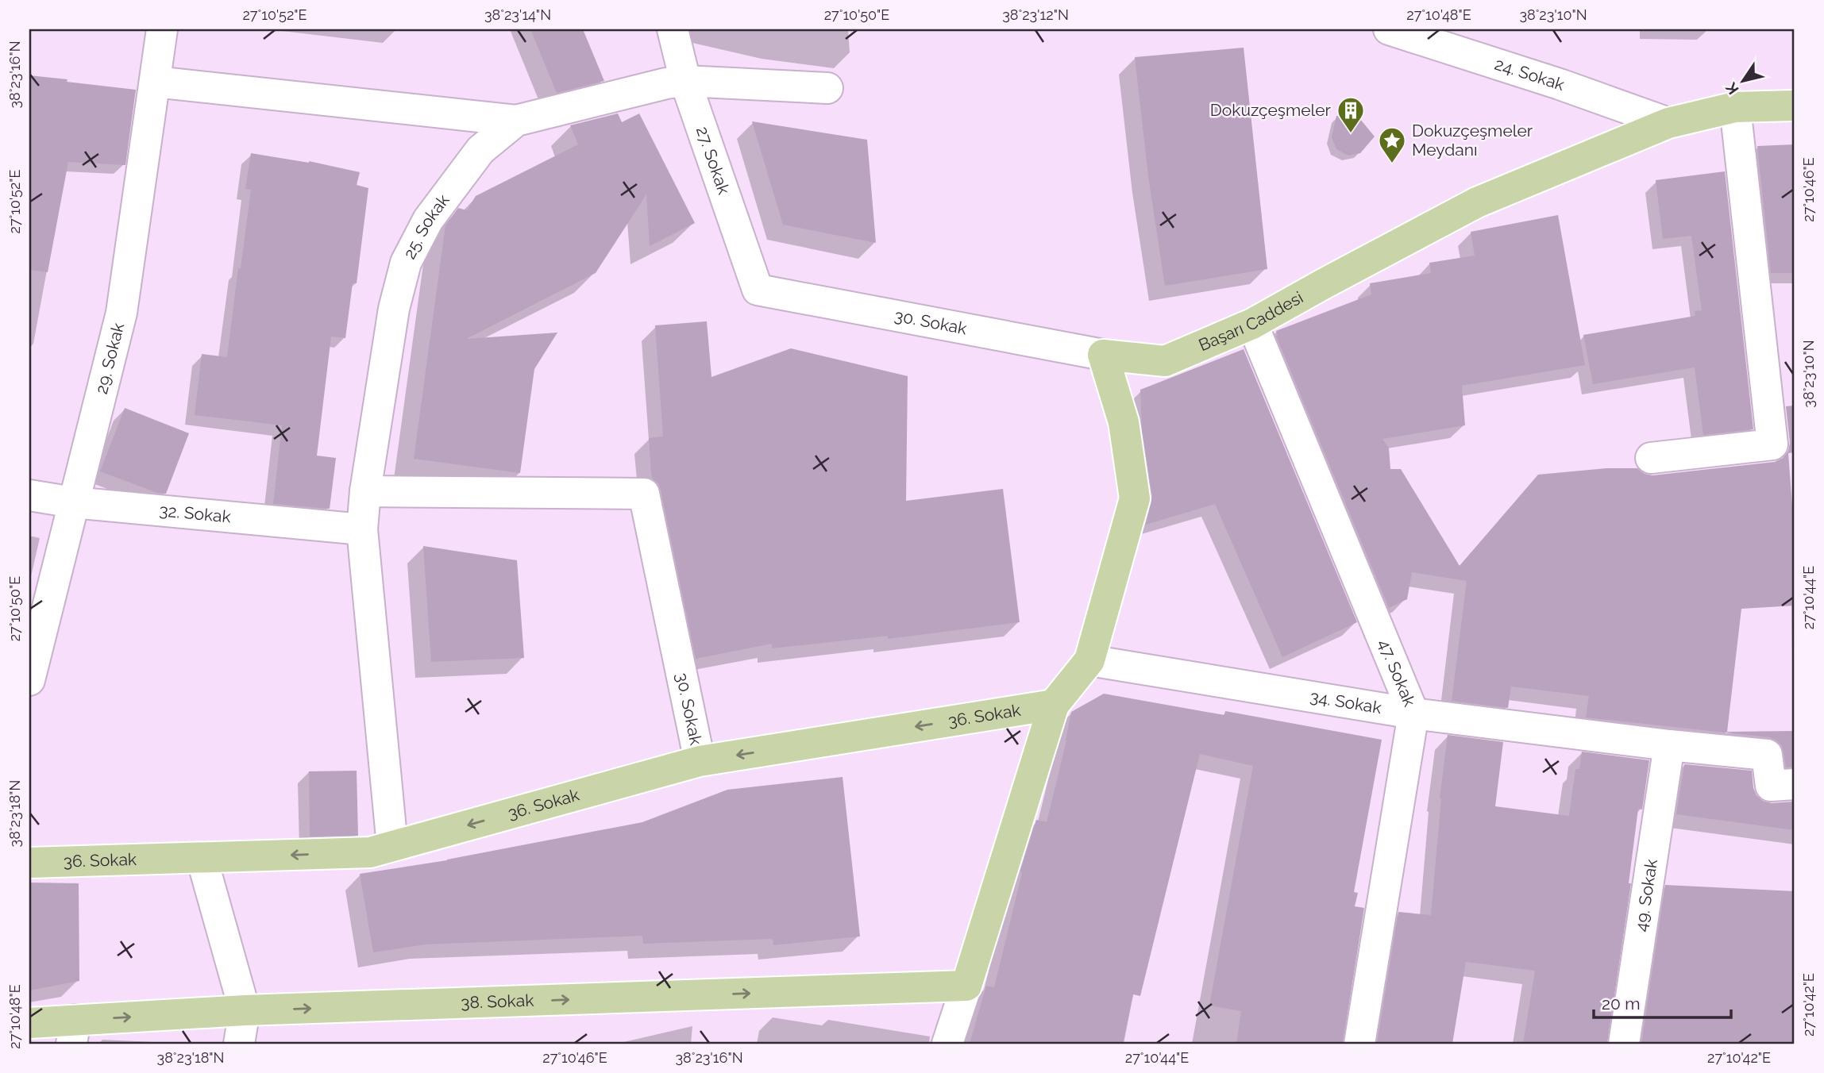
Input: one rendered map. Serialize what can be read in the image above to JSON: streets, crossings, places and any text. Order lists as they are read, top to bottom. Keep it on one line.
{"streets":{"main road":["Başarı Caddesi","36. Sokak","38. Sokak"],"street":["24. Sokak","27. Sokak","25. Sokak","30. Sokak","29. Sokak","32. Sokak","47. Sokak","34. Sokak","49. Sokak"]},"crossings":[["24. Sokak","Başarı Caddesi"],["27. Sokak","25. Sokak"],["27. Sokak","30. Sokak"],["25. Sokak","30. Sokak"],["25. Sokak","32. Sokak"],["25. Sokak","36. Sokak"],["Başarı Caddesi","30. Sokak"],["Başarı Caddesi","47. Sokak"],["30. Sokak","36. Sokak"],["29. Sokak","32. Sokak"],["47. Sokak","34. Sokak"],["34. Sokak","49. Sokak"]],"one_way":["36. Sokak","38. Sokak"],"places":{"building":["Dokuzçeşmeler"],"place":["Dokuzçeşmeler Meydanı"]},"scale_bar":"20 m","north":"bottom left","coordinates":["27°10'52\"E","38°23'14\"N","27°10'50\"E","38°23'12\"N","27°10'48\"E","38°23'10\"N","38°23'16\"N","27°10'46\"E","27°10'44\"E","38°23'18\"N","27°10'42\"E"]}
